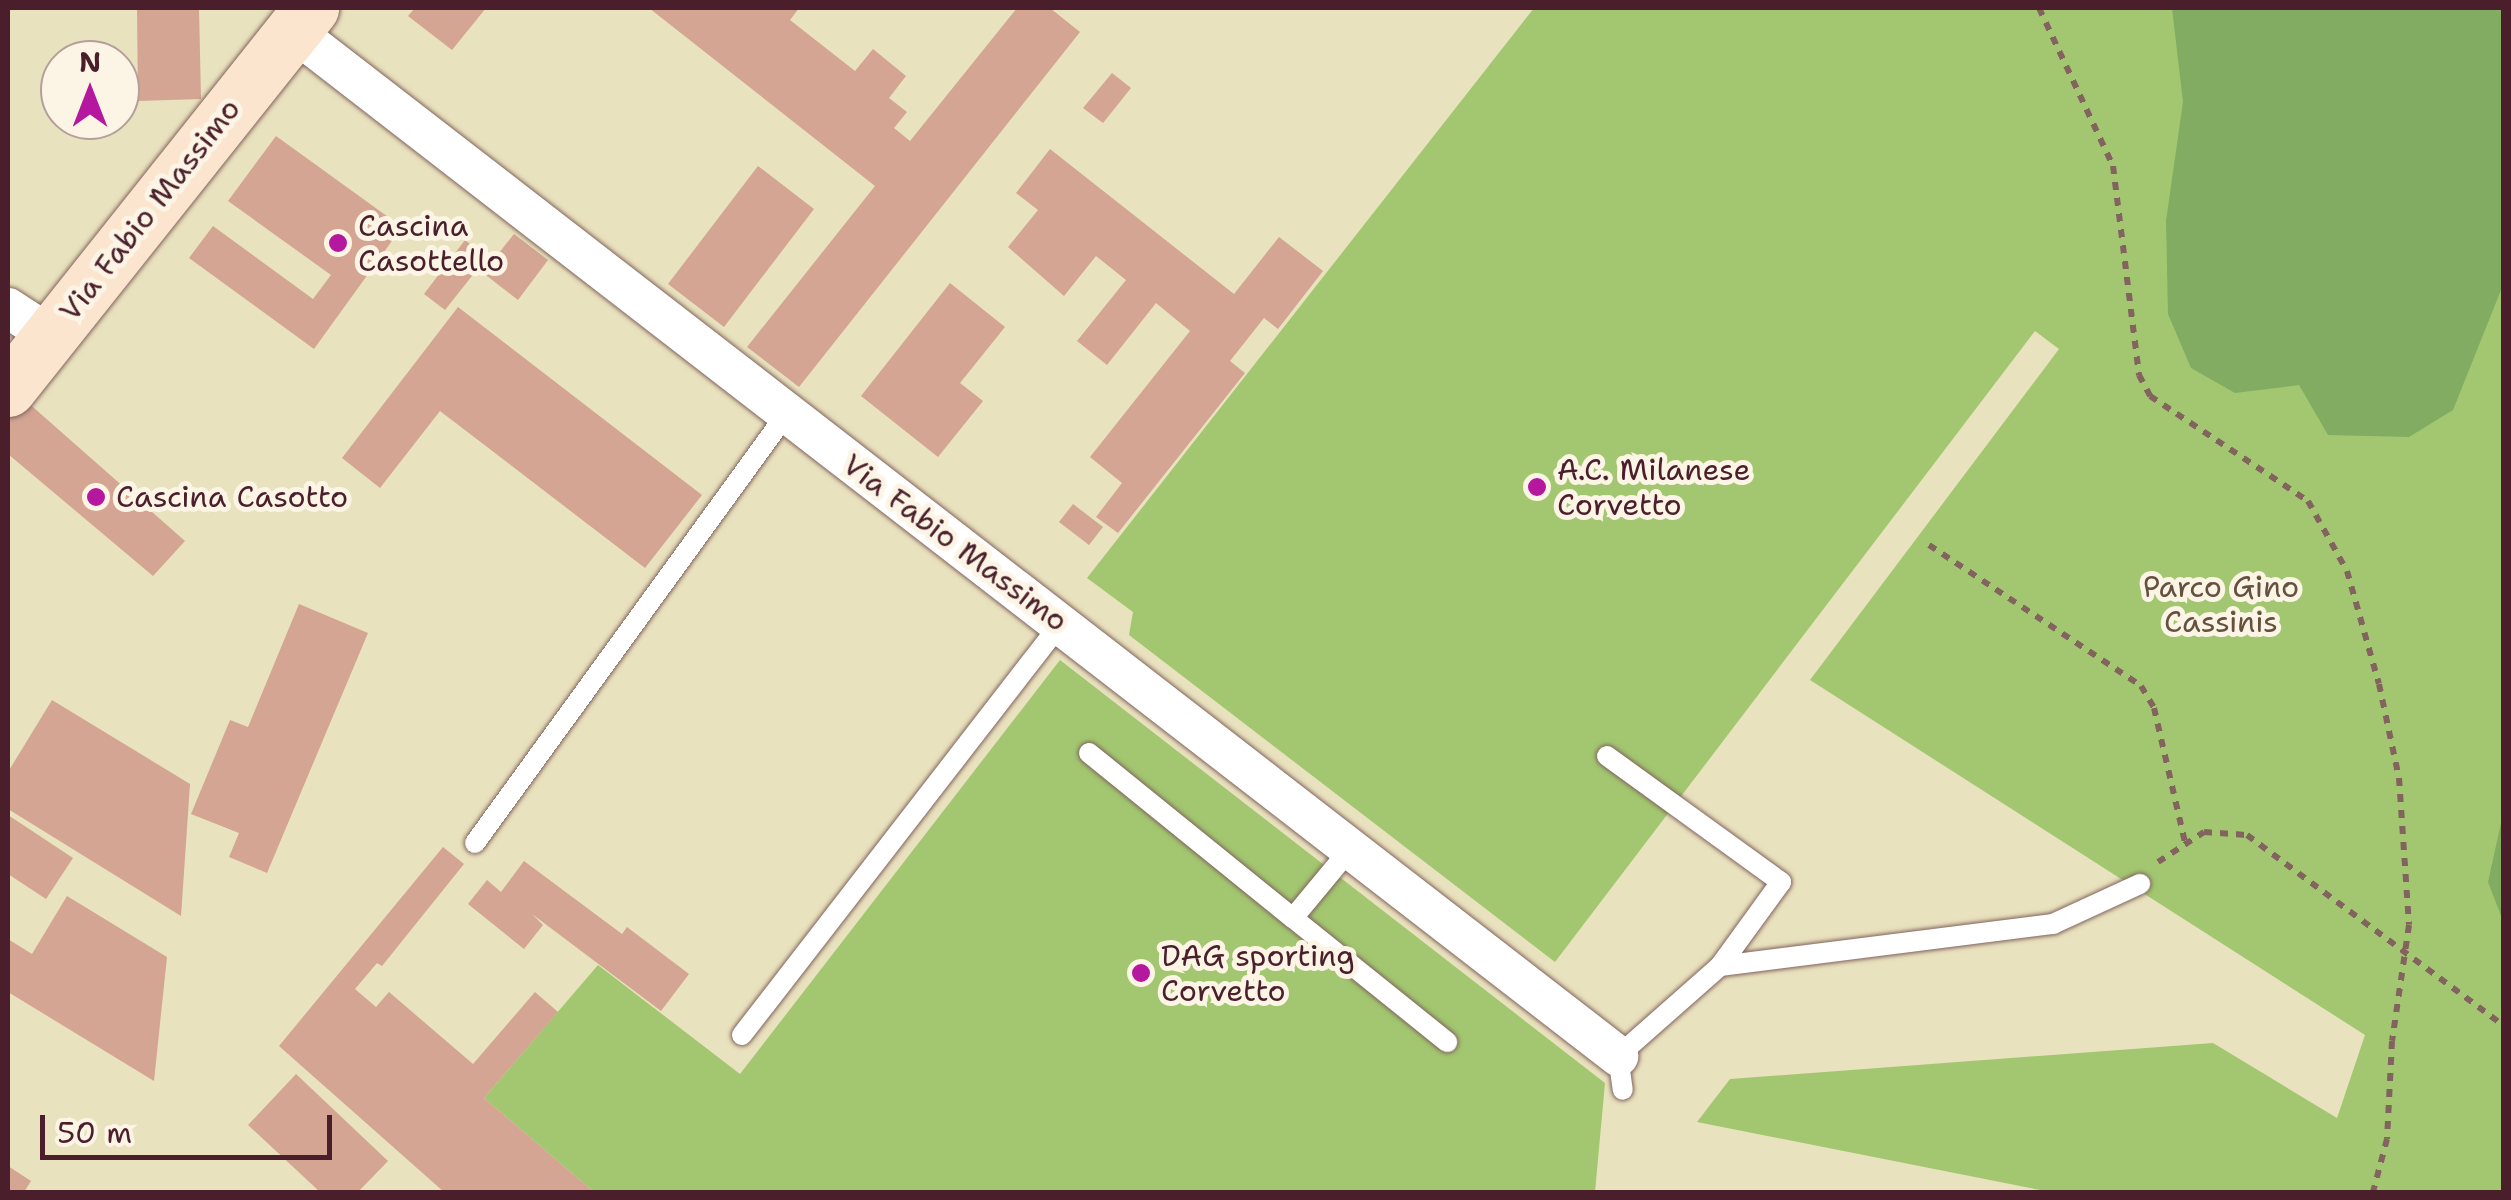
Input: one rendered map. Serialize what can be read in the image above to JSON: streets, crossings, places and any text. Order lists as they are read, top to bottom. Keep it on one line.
{"streets":{"main road":["Via Fabio Massimo"]},"parks":["Parco Gino Cassinis"],"places":["Cascina Casottello","A.C. Milanese Corvetto","Cascina Casotto","DAG sporting Corvetto"],"scale_bar":"50 m","north":"top"}
